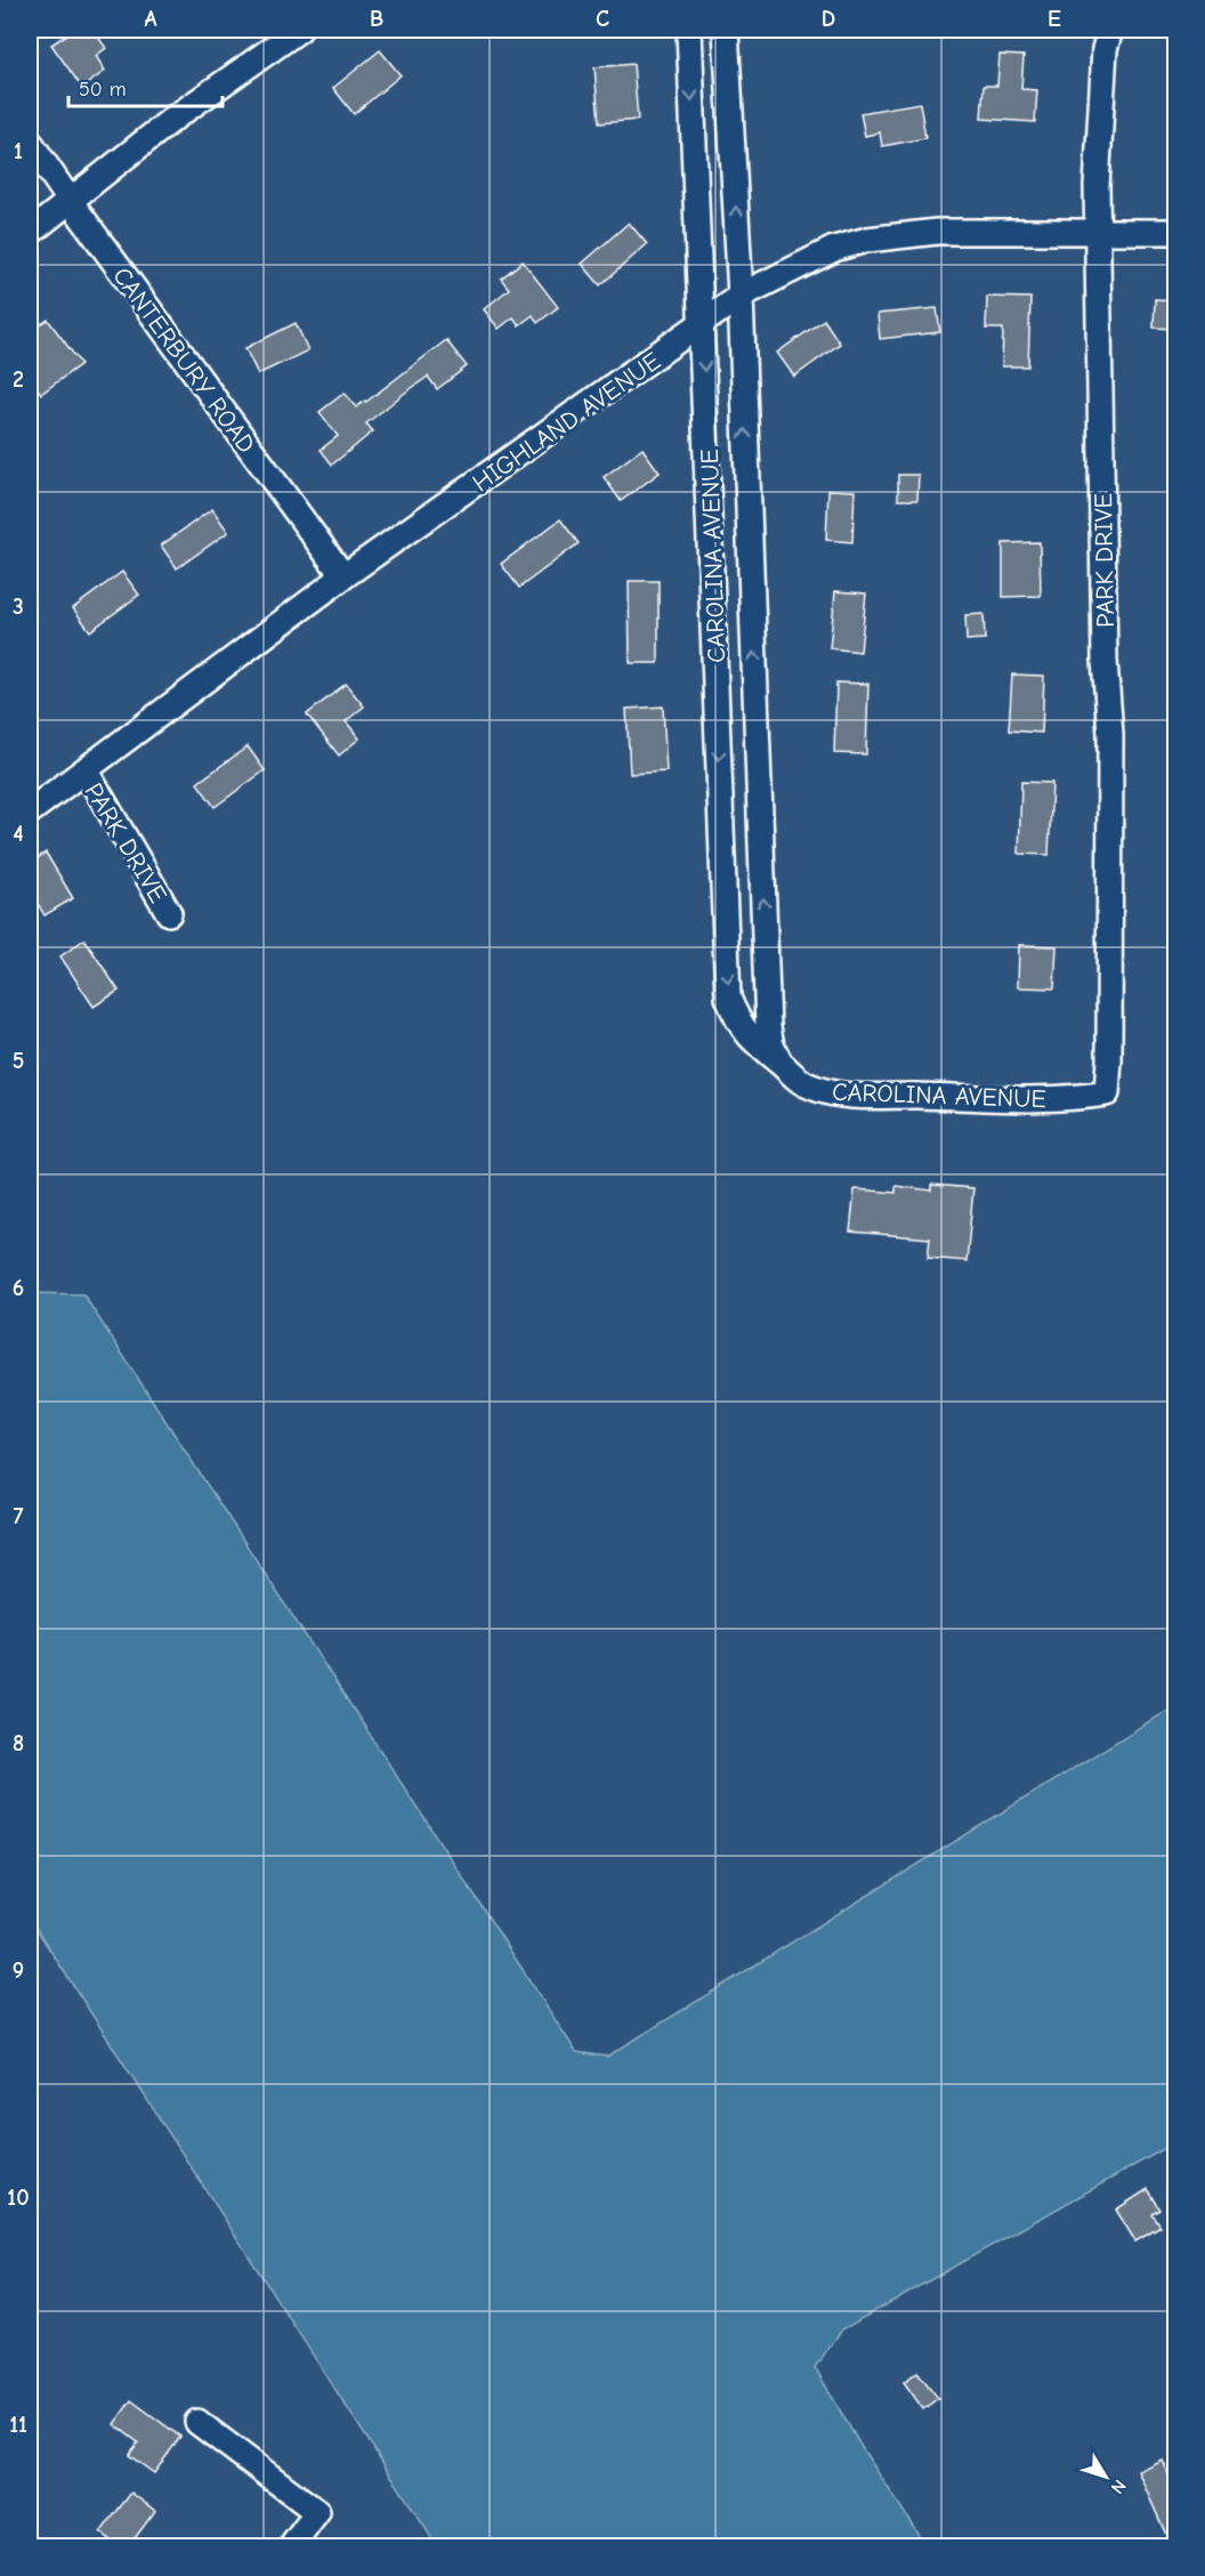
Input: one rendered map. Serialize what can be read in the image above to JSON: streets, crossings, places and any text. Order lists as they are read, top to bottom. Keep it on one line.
{"streets":{"street":["CANTERBURY ROAD","HIGHLAND AVENUE","CAROLINA AVENUE","PARK DRIVE"]},"crossings":[["CANTERBURY ROAD","HIGHLAND AVENUE"],["HIGHLAND AVENUE","CAROLINA AVENUE"],["HIGHLAND AVENUE","PARK DRIVE"],["CAROLINA AVENUE","PARK DRIVE"]],"scale_bar":"50 m","north":"bottom right","grid":{"columns":["A","B","C","D","E"],"rows":["1","2","3","4","5","6","7","8","9","10","11"]}}
